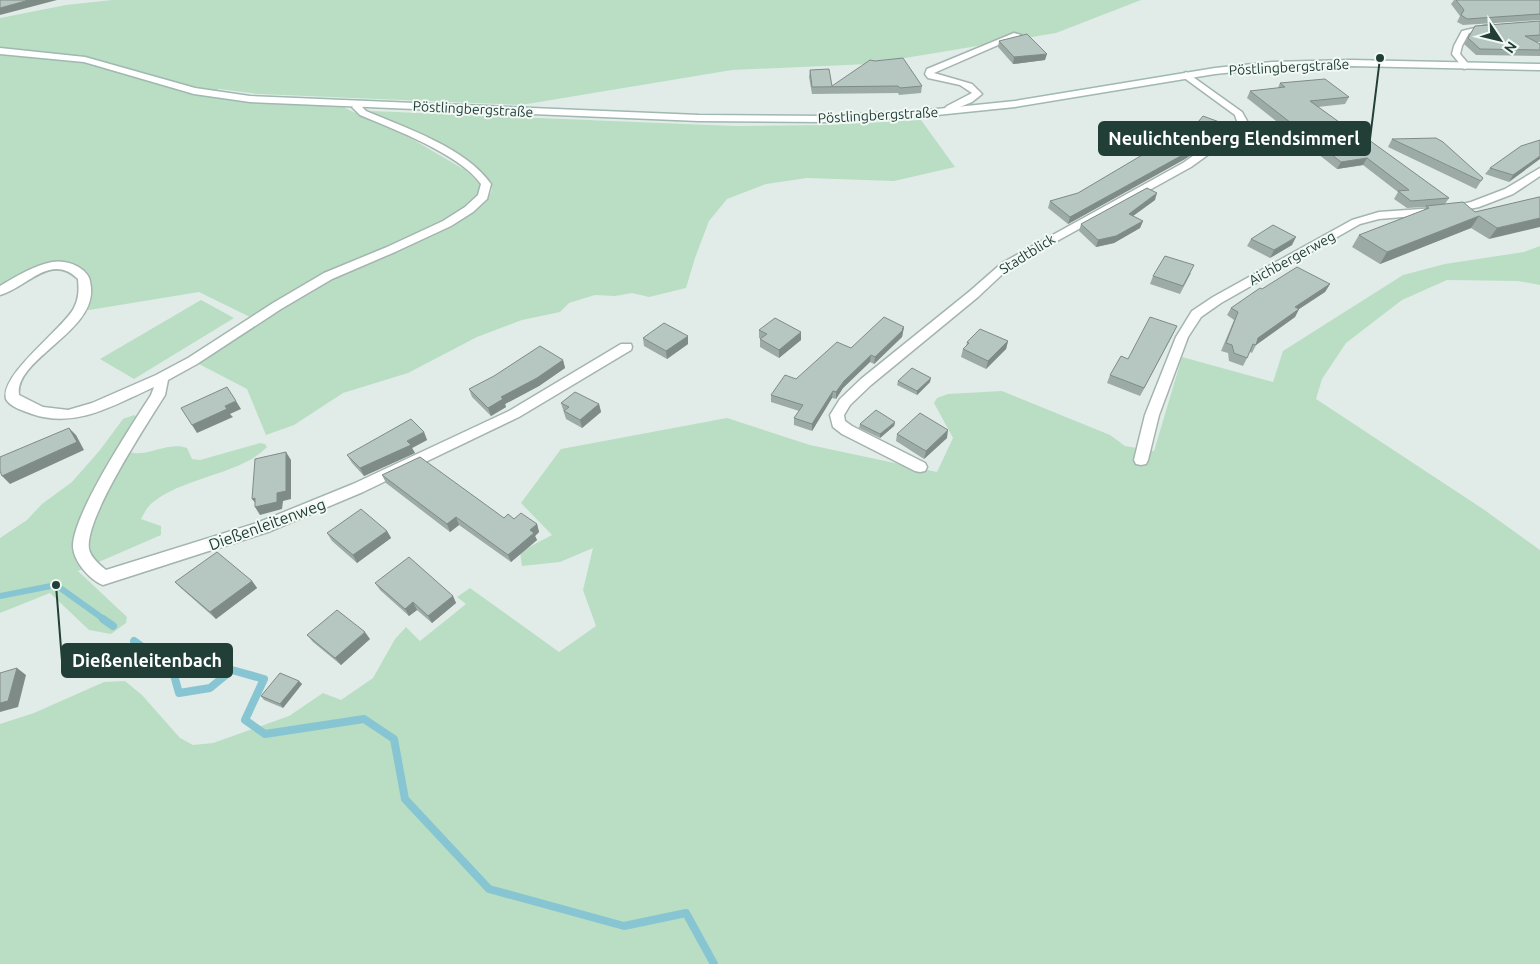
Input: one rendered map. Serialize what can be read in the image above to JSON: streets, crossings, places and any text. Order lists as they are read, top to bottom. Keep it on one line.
{"streets":{"street":["Pöstlingbergstraße","Stadtblick","Aichbergerweg","Dießenleitenweg"]},"crossings":[["Pöstlingbergstraße","Stadtblick"]],"places":["Neulichtenberg Elendsimmerl","Dießenleitenbach"],"north":"bottom right"}
